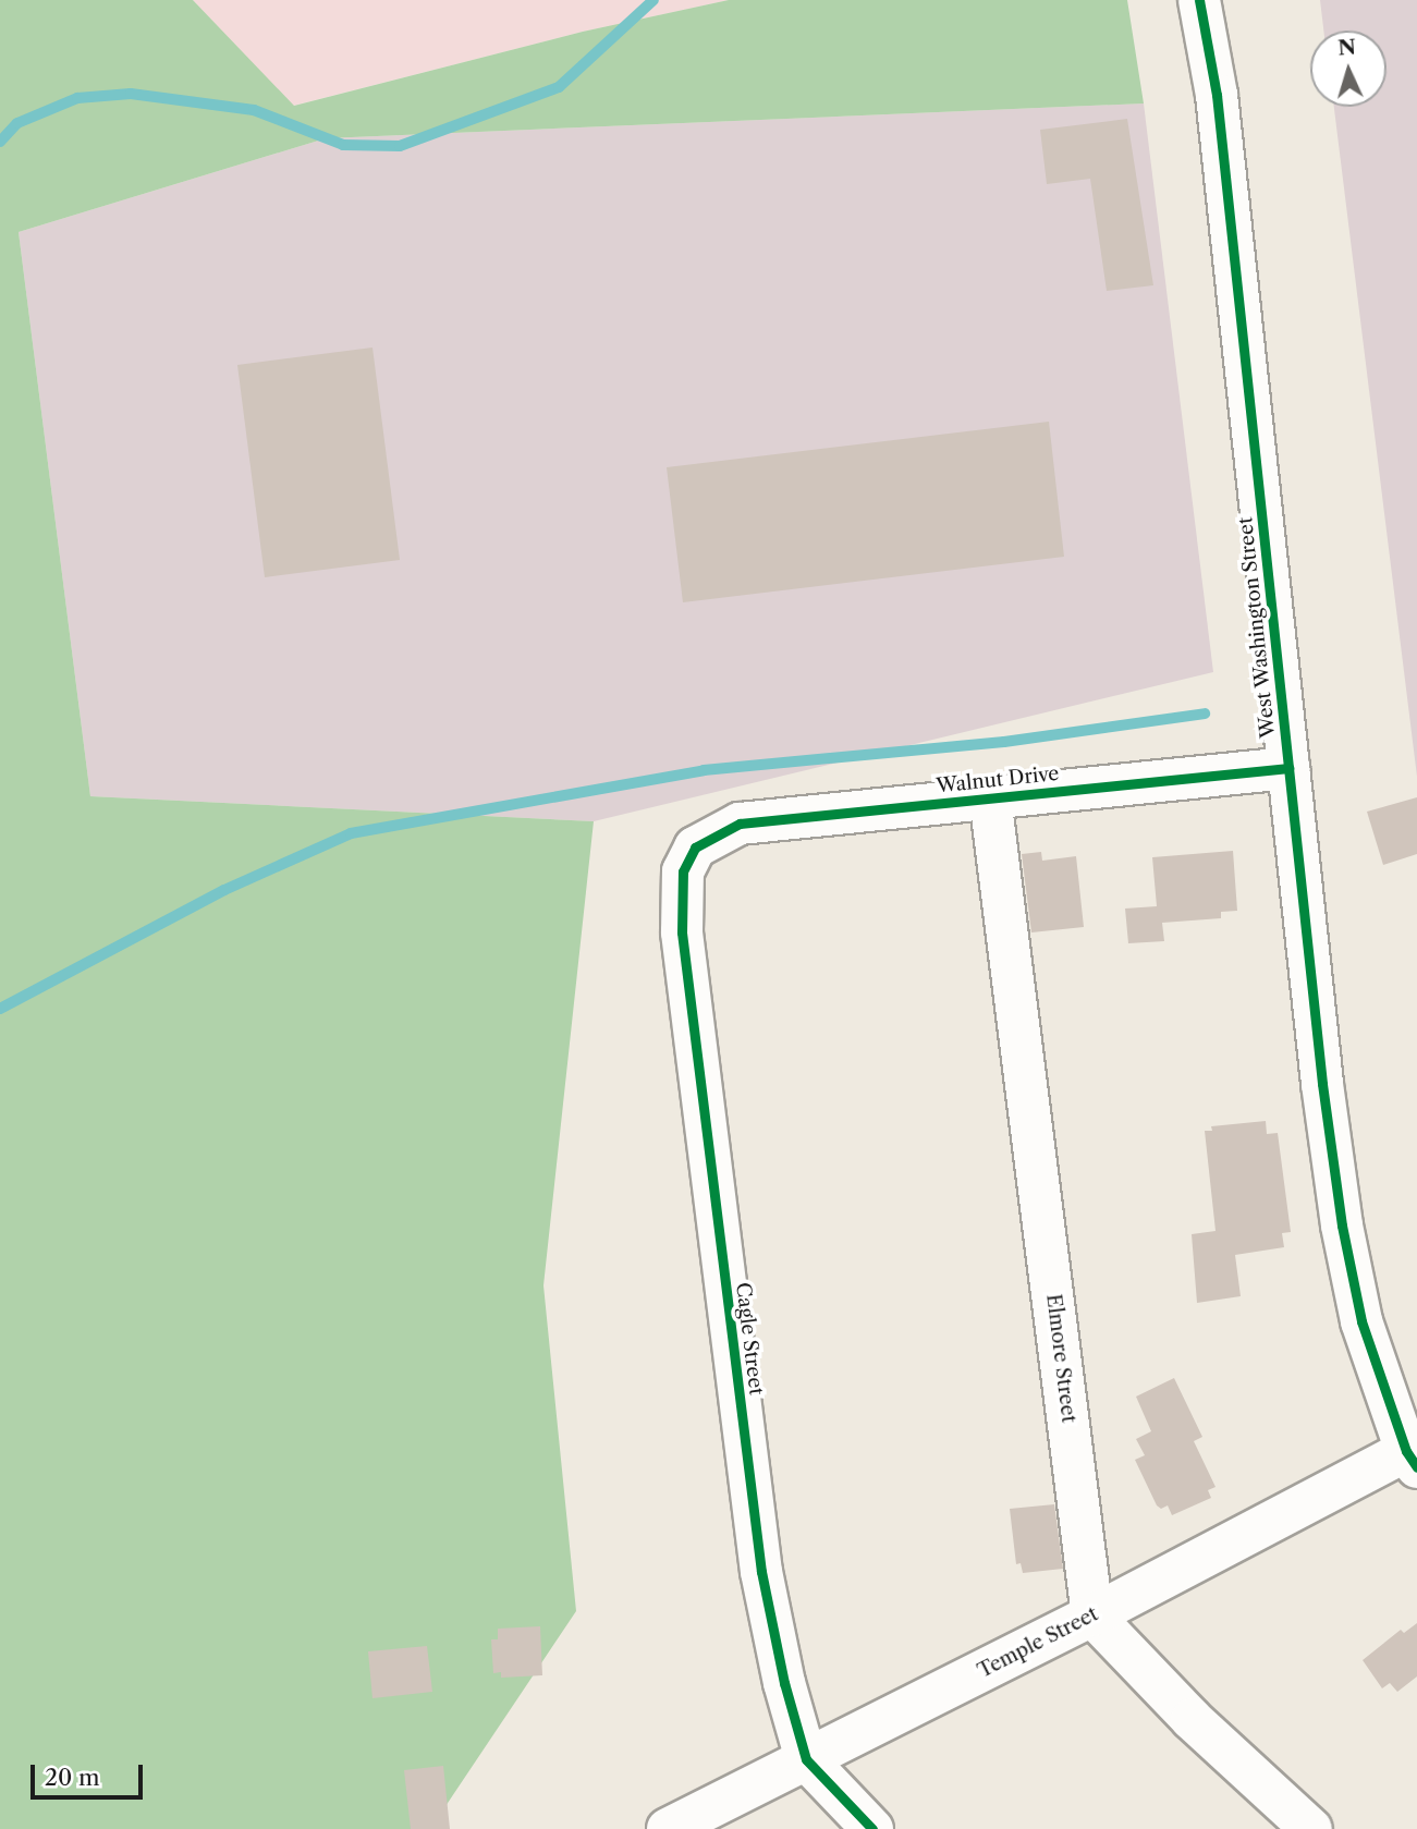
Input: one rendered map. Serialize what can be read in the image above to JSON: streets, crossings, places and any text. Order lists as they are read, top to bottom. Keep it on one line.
{"streets":{"street":["West Washington Street","Walnut Drive","Cagle Street","Elmore Street","Temple Street"]},"crossings":[["West Washington Street","Walnut Drive"],["West Washington Street","Temple Street"],["Walnut Drive","Cagle Street"],["Walnut Drive","Elmore Street"],["Cagle Street","Temple Street"],["Elmore Street","Temple Street"]],"scale_bar":"20 m","north":"top"}
